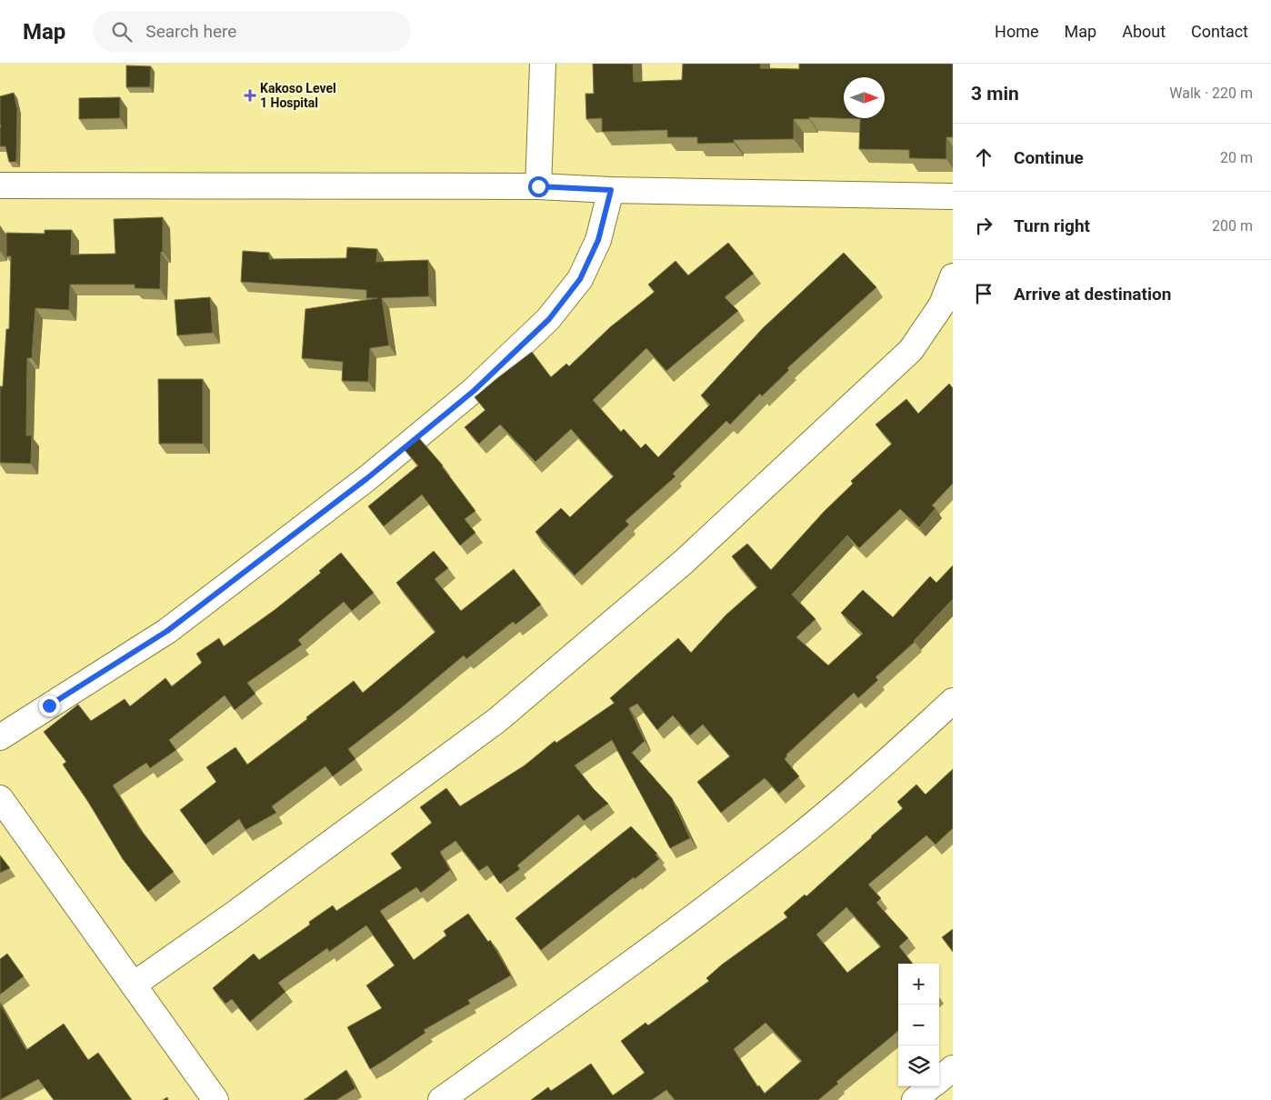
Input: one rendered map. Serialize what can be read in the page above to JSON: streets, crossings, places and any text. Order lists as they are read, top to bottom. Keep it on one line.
{"places":{"health":["Kakoso Level 1 Hospital"]},"north":"right","page":{"header":"Map","search":"Search here","nav":["Home","Map","About","Contact"],"heading":["3 min","Walk · 220 m"],"list":[["Continue","20 m"],["Turn right","200 m"],"Arrive at destination"],"map_buttons":["+","−"]}}
